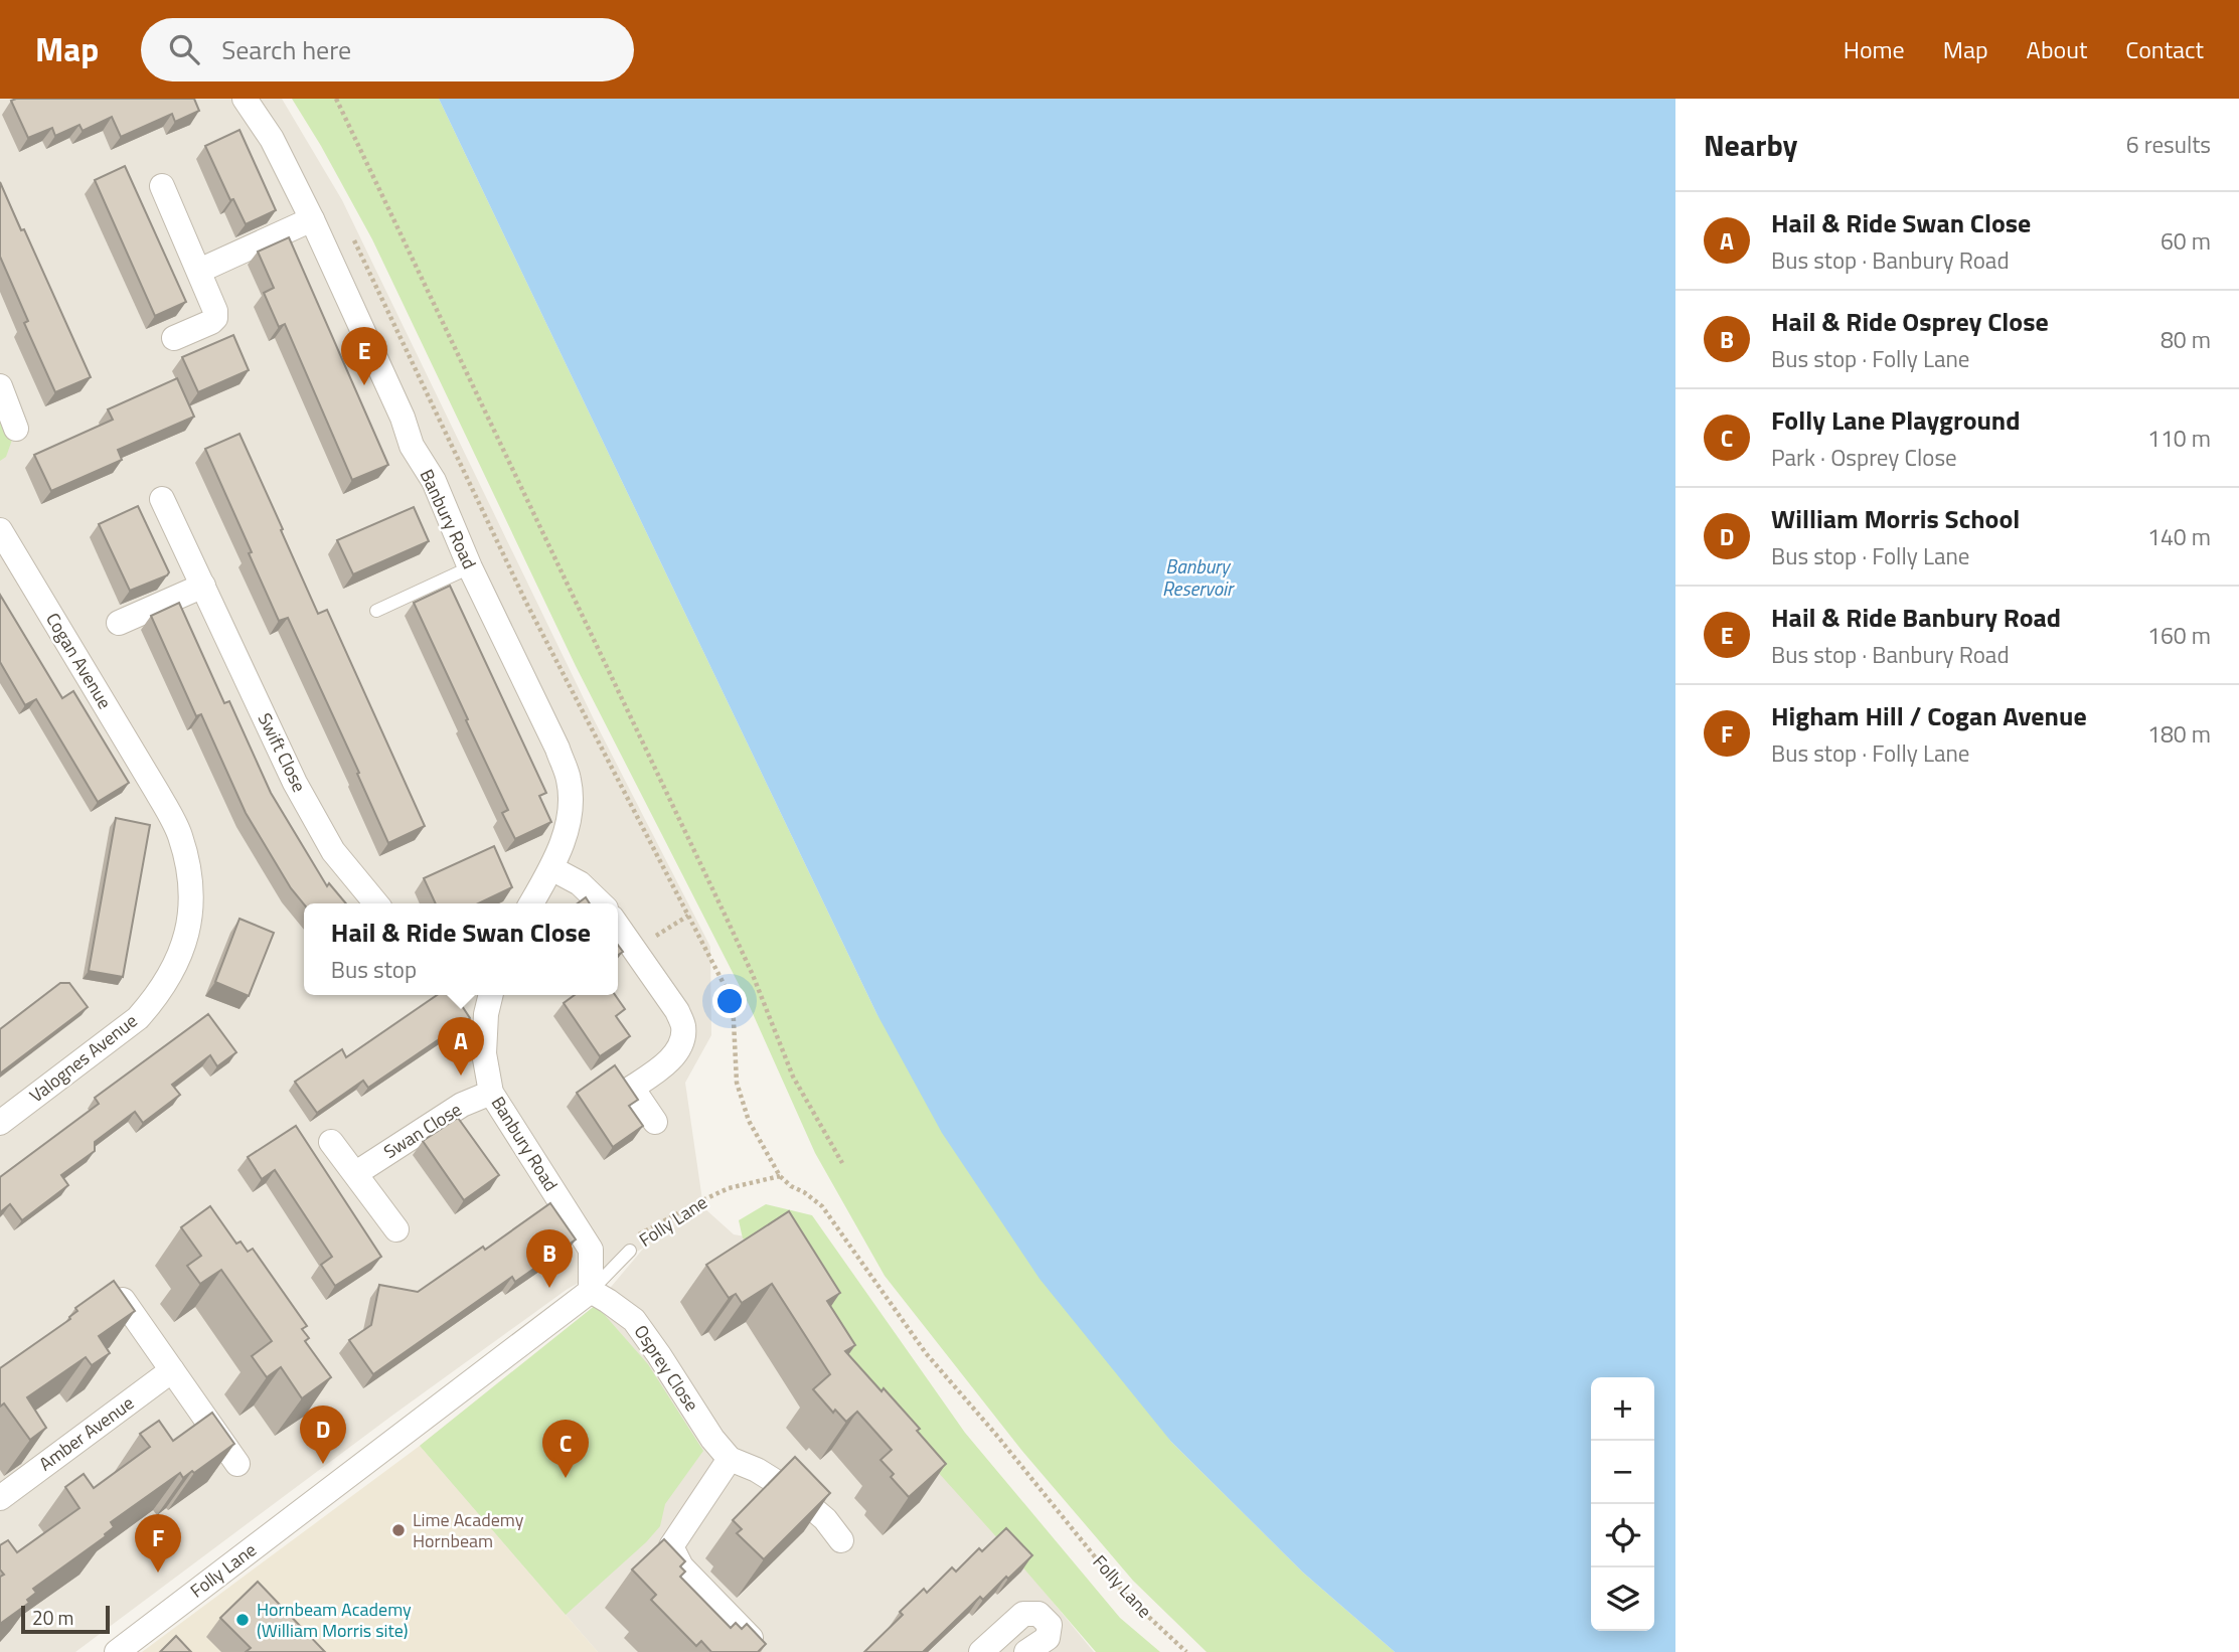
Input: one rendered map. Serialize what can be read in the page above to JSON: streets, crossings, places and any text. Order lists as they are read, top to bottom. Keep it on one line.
{"streets":{"street":["Banbury Road","Cogan Avenue","Swift Close","Valognes Avenue","Swan Close","Folly Lane","Osprey Close","Amber Avenue"]},"crossings":[["Banbury Road","Swan Close"],["Banbury Road","Folly Lane"],["Banbury Road","Osprey Close"],["Cogan Avenue","Valognes Avenue"],["Folly Lane","Osprey Close"]],"water":["Banbury Reservoir"],"places":["Lime Academy Hornbeam","Hornbeam Academy (William Morris site)"],"scale_bar":"20 m","page":{"header":"Map","search":"Search here","nav":["Home","Map","About","Contact"],"heading":["Nearby","6 results"],"list":[{"mark":"A","name":"Hail & Ride Swan Close","note":"Bus stop · Banbury Road","value":"60 m"},{"mark":"B","name":"Hail & Ride Osprey Close","note":"Bus stop · Folly Lane","value":"80 m"},{"mark":"C","name":"Folly Lane Playground","note":"Park · Osprey Close","value":"110 m"},{"mark":"D","name":"William Morris School","note":"Bus stop · Folly Lane","value":"140 m"},{"mark":"E","name":"Hail & Ride Banbury Road","note":"Bus stop · Banbury Road","value":"160 m"},{"mark":"F","name":"Higham Hill / Cogan Avenue","note":"Bus stop · Folly Lane","value":"180 m"}],"pins":["E","A","B","D","C","F"],"popup":["Hail & Ride Swan Close","Bus stop"],"map_buttons":["+","−"],"scale":"20 m"}}
